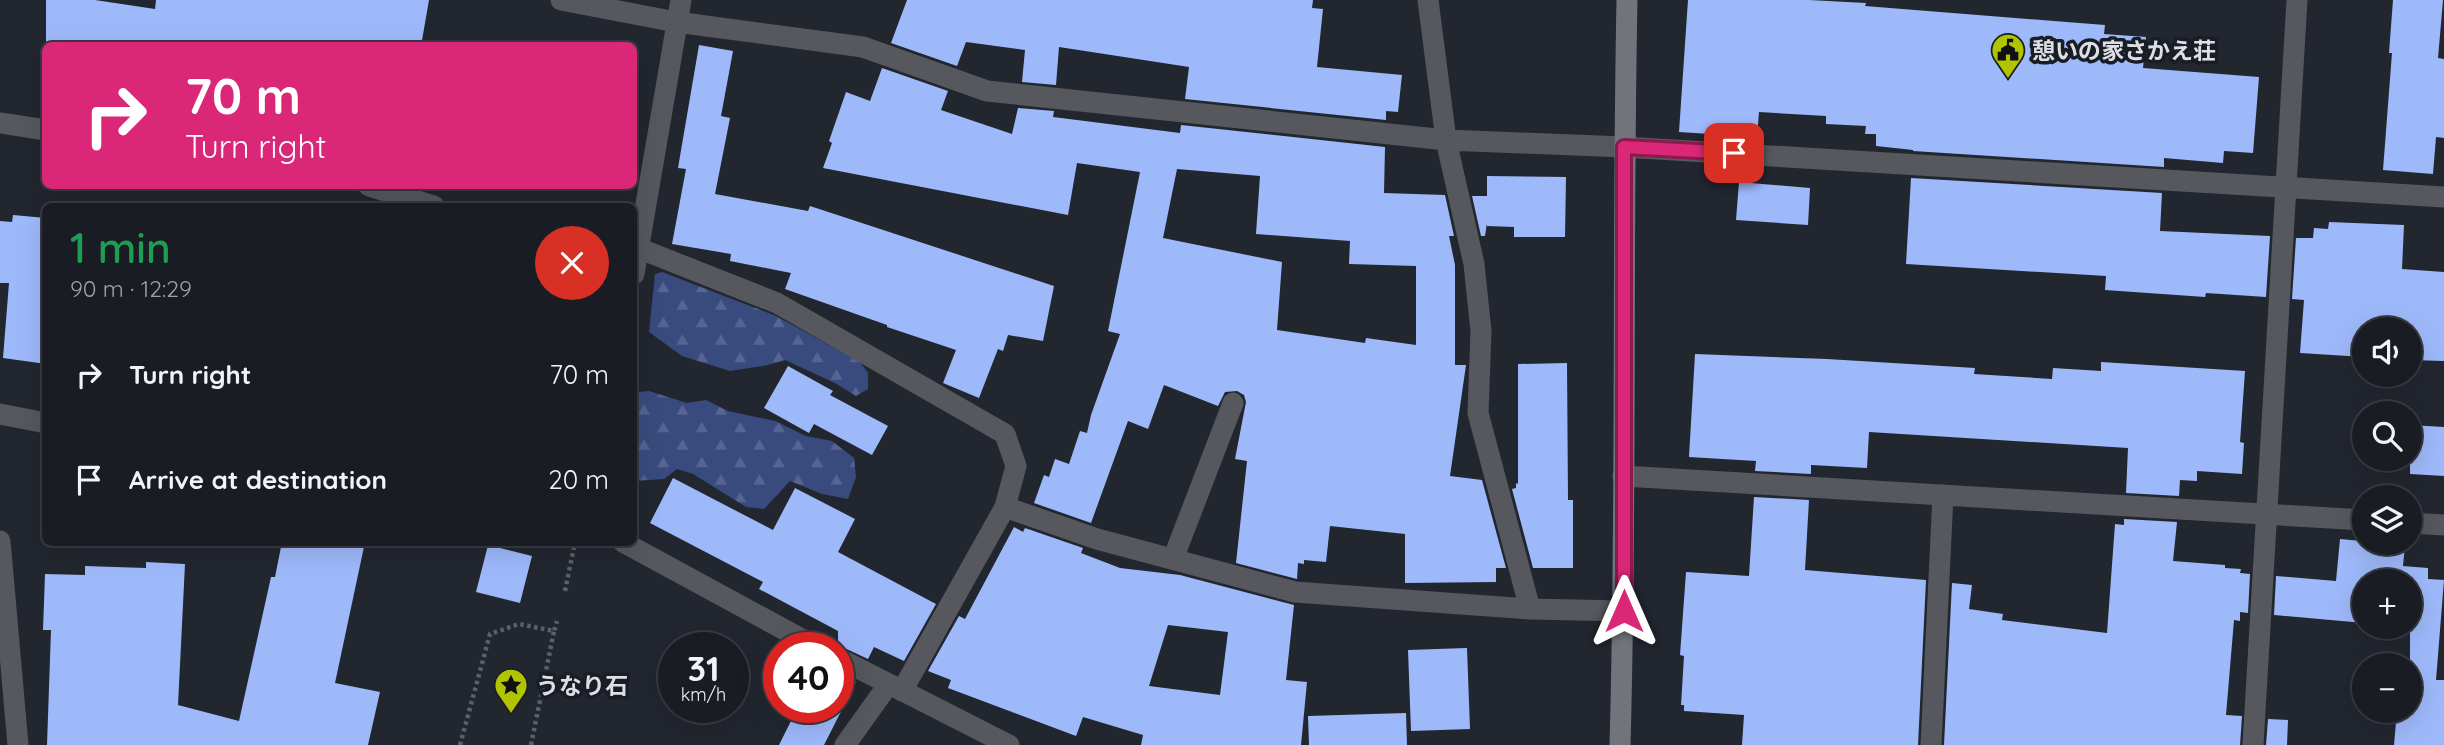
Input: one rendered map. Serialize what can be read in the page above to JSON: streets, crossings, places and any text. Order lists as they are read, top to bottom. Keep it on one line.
{"places":{"public building":["憩いの家さかえ荘"],"place":["うなり石"]},"page":{"turn":["70 m","Turn right"],"heading":["1 min","90 m · 12:29"],"map_buttons":["+","−"],"list":[{"name":"Turn right","value":"70 m"},{"name":"Arrive at destination","value":"20 m"}],"speed":"31 km/h","limit":"40"}}
